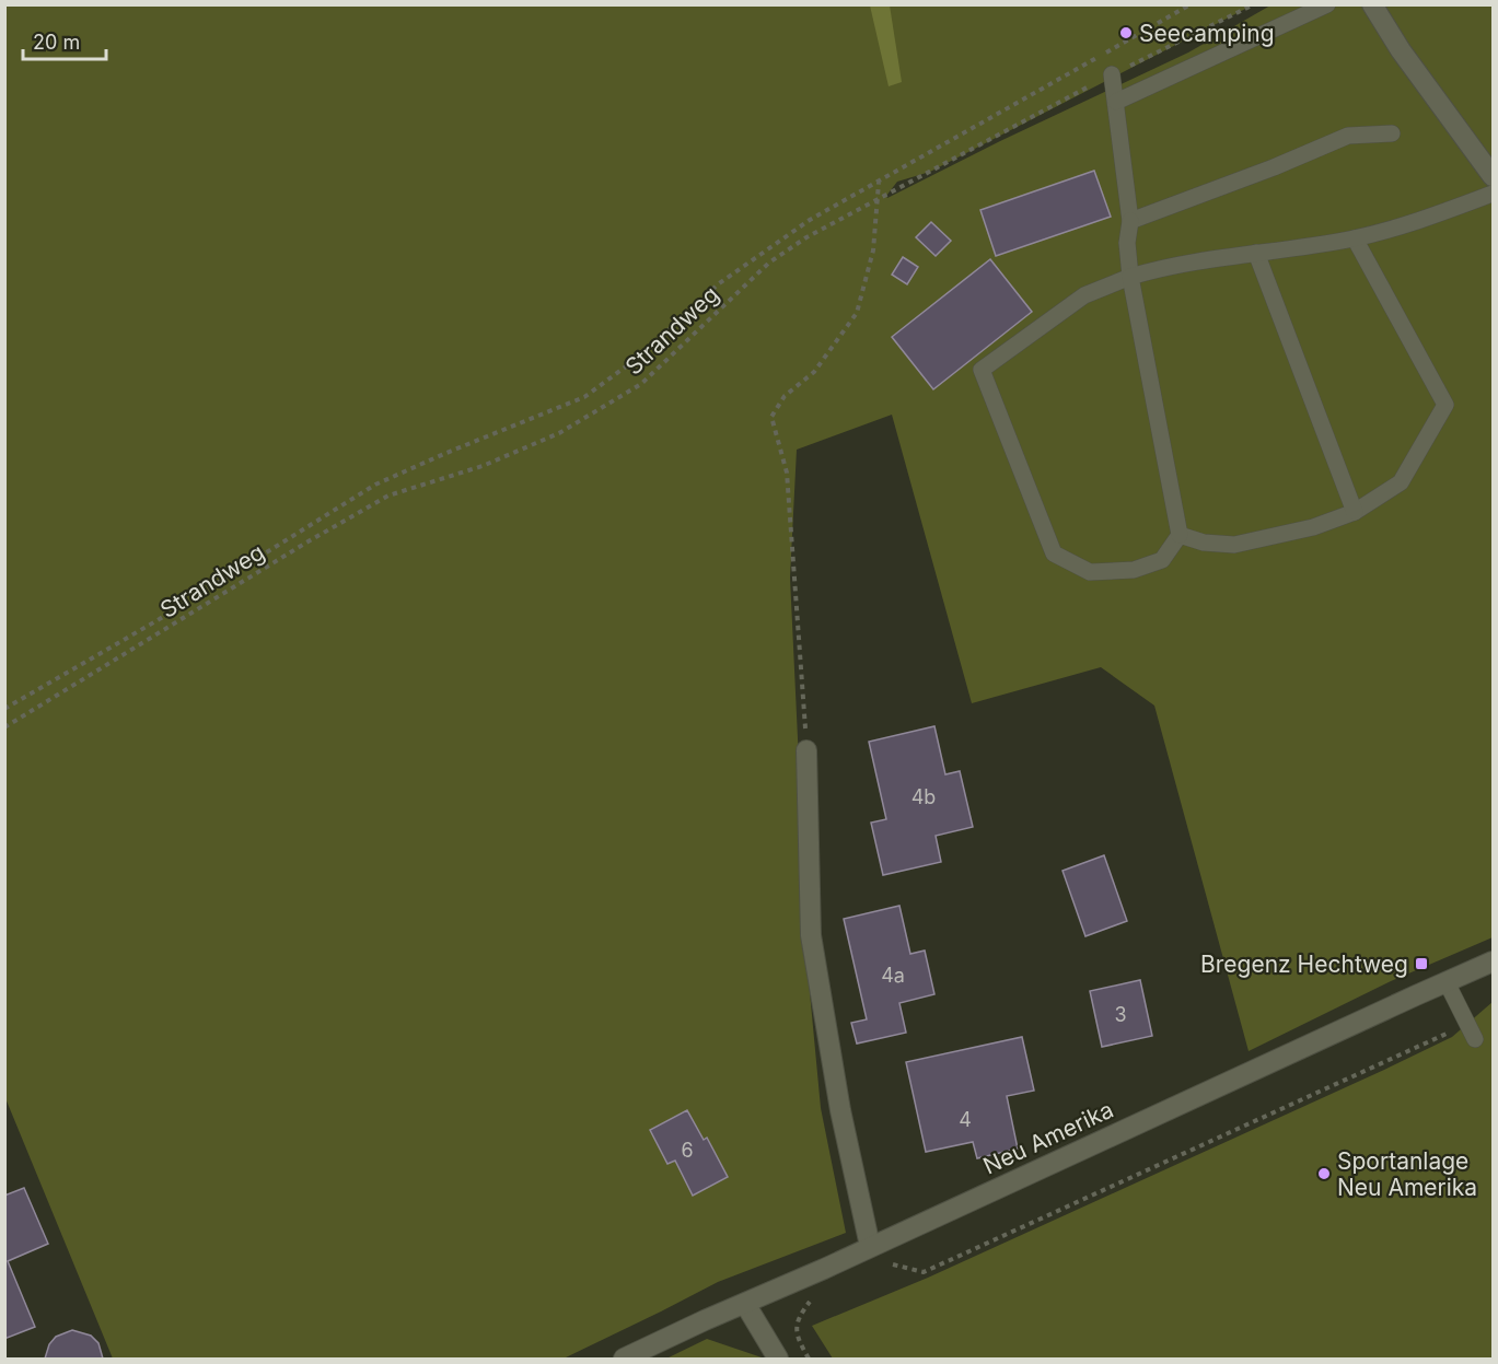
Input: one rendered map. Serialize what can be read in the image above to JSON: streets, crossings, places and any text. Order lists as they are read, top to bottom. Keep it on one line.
{"streets":{"street":["Neu Amerika"],"path":["Strandweg"]},"places":{"other":["Seecamping","Sportanlage Neu Amerika"],"transit":["Bregenz Hechtweg"]},"house_numbers":["4b","4a","3","4","6"],"scale_bar":"20 m"}
